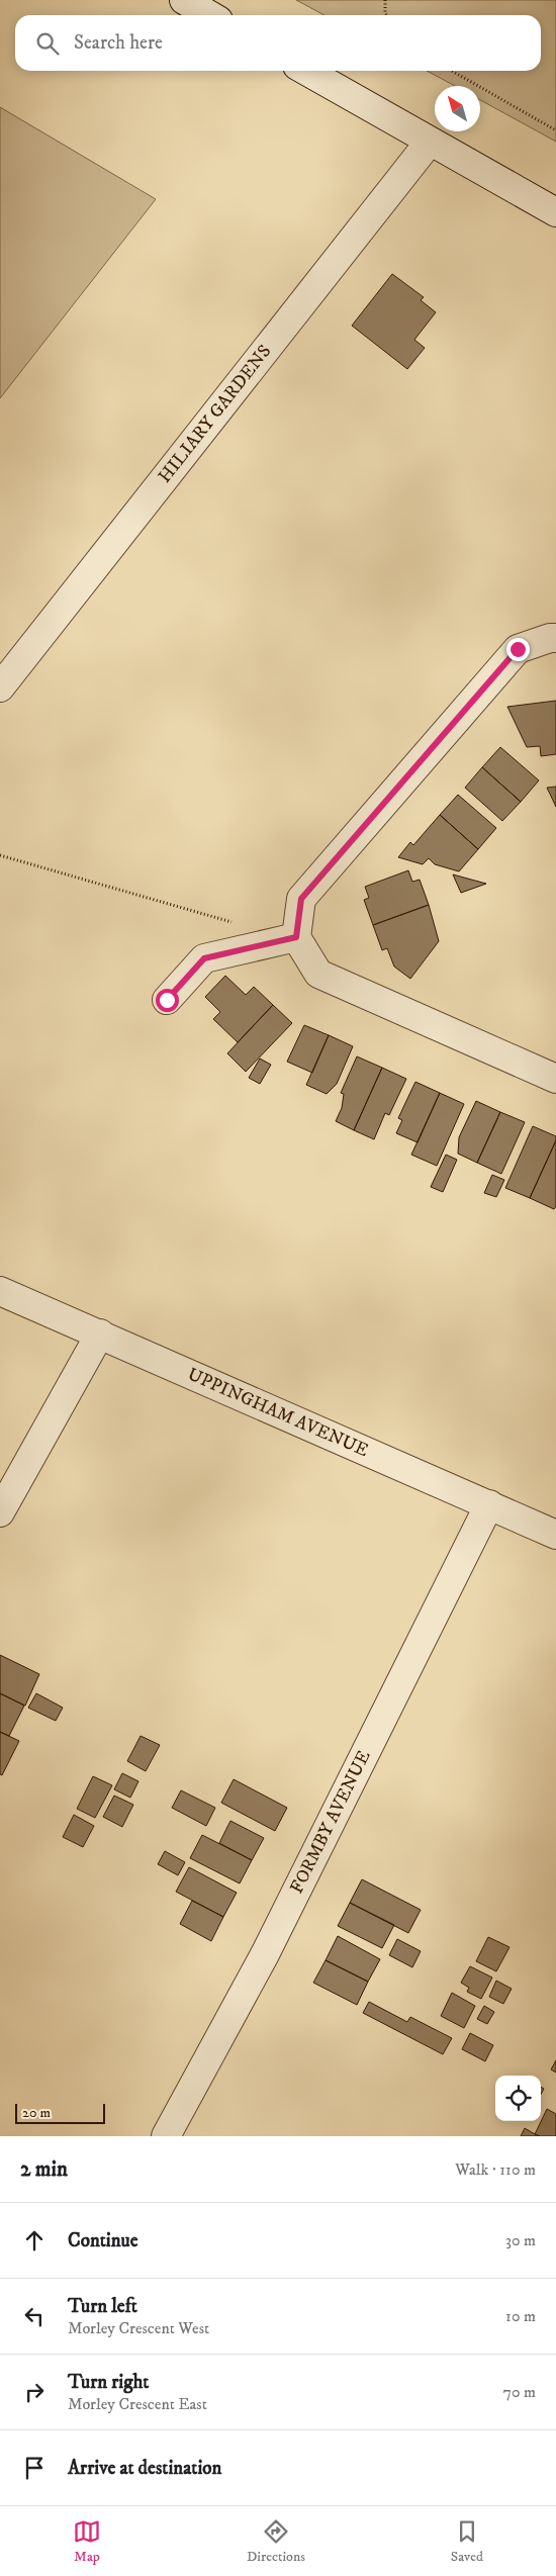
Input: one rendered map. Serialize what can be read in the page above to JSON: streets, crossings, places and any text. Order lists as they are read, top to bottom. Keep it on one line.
{"streets":{"street":["HILIARY GARDENS","UPPINGHAM AVENUE","FORMBY AVENUE"]},"crossings":[["UPPINGHAM AVENUE","FORMBY AVENUE"]],"scale_bar":"20 m","north":"top left","page":{"search":"Search here","scale":"20 m","heading":["2 min","Walk · 110 m"],"list":[["Continue","30 m"],["Turn left","Morley Crescent West","10 m"],["Turn right","Morley Crescent East","70 m"],"Arrive at destination"],"nav":["Map","Directions","Saved"]}}
